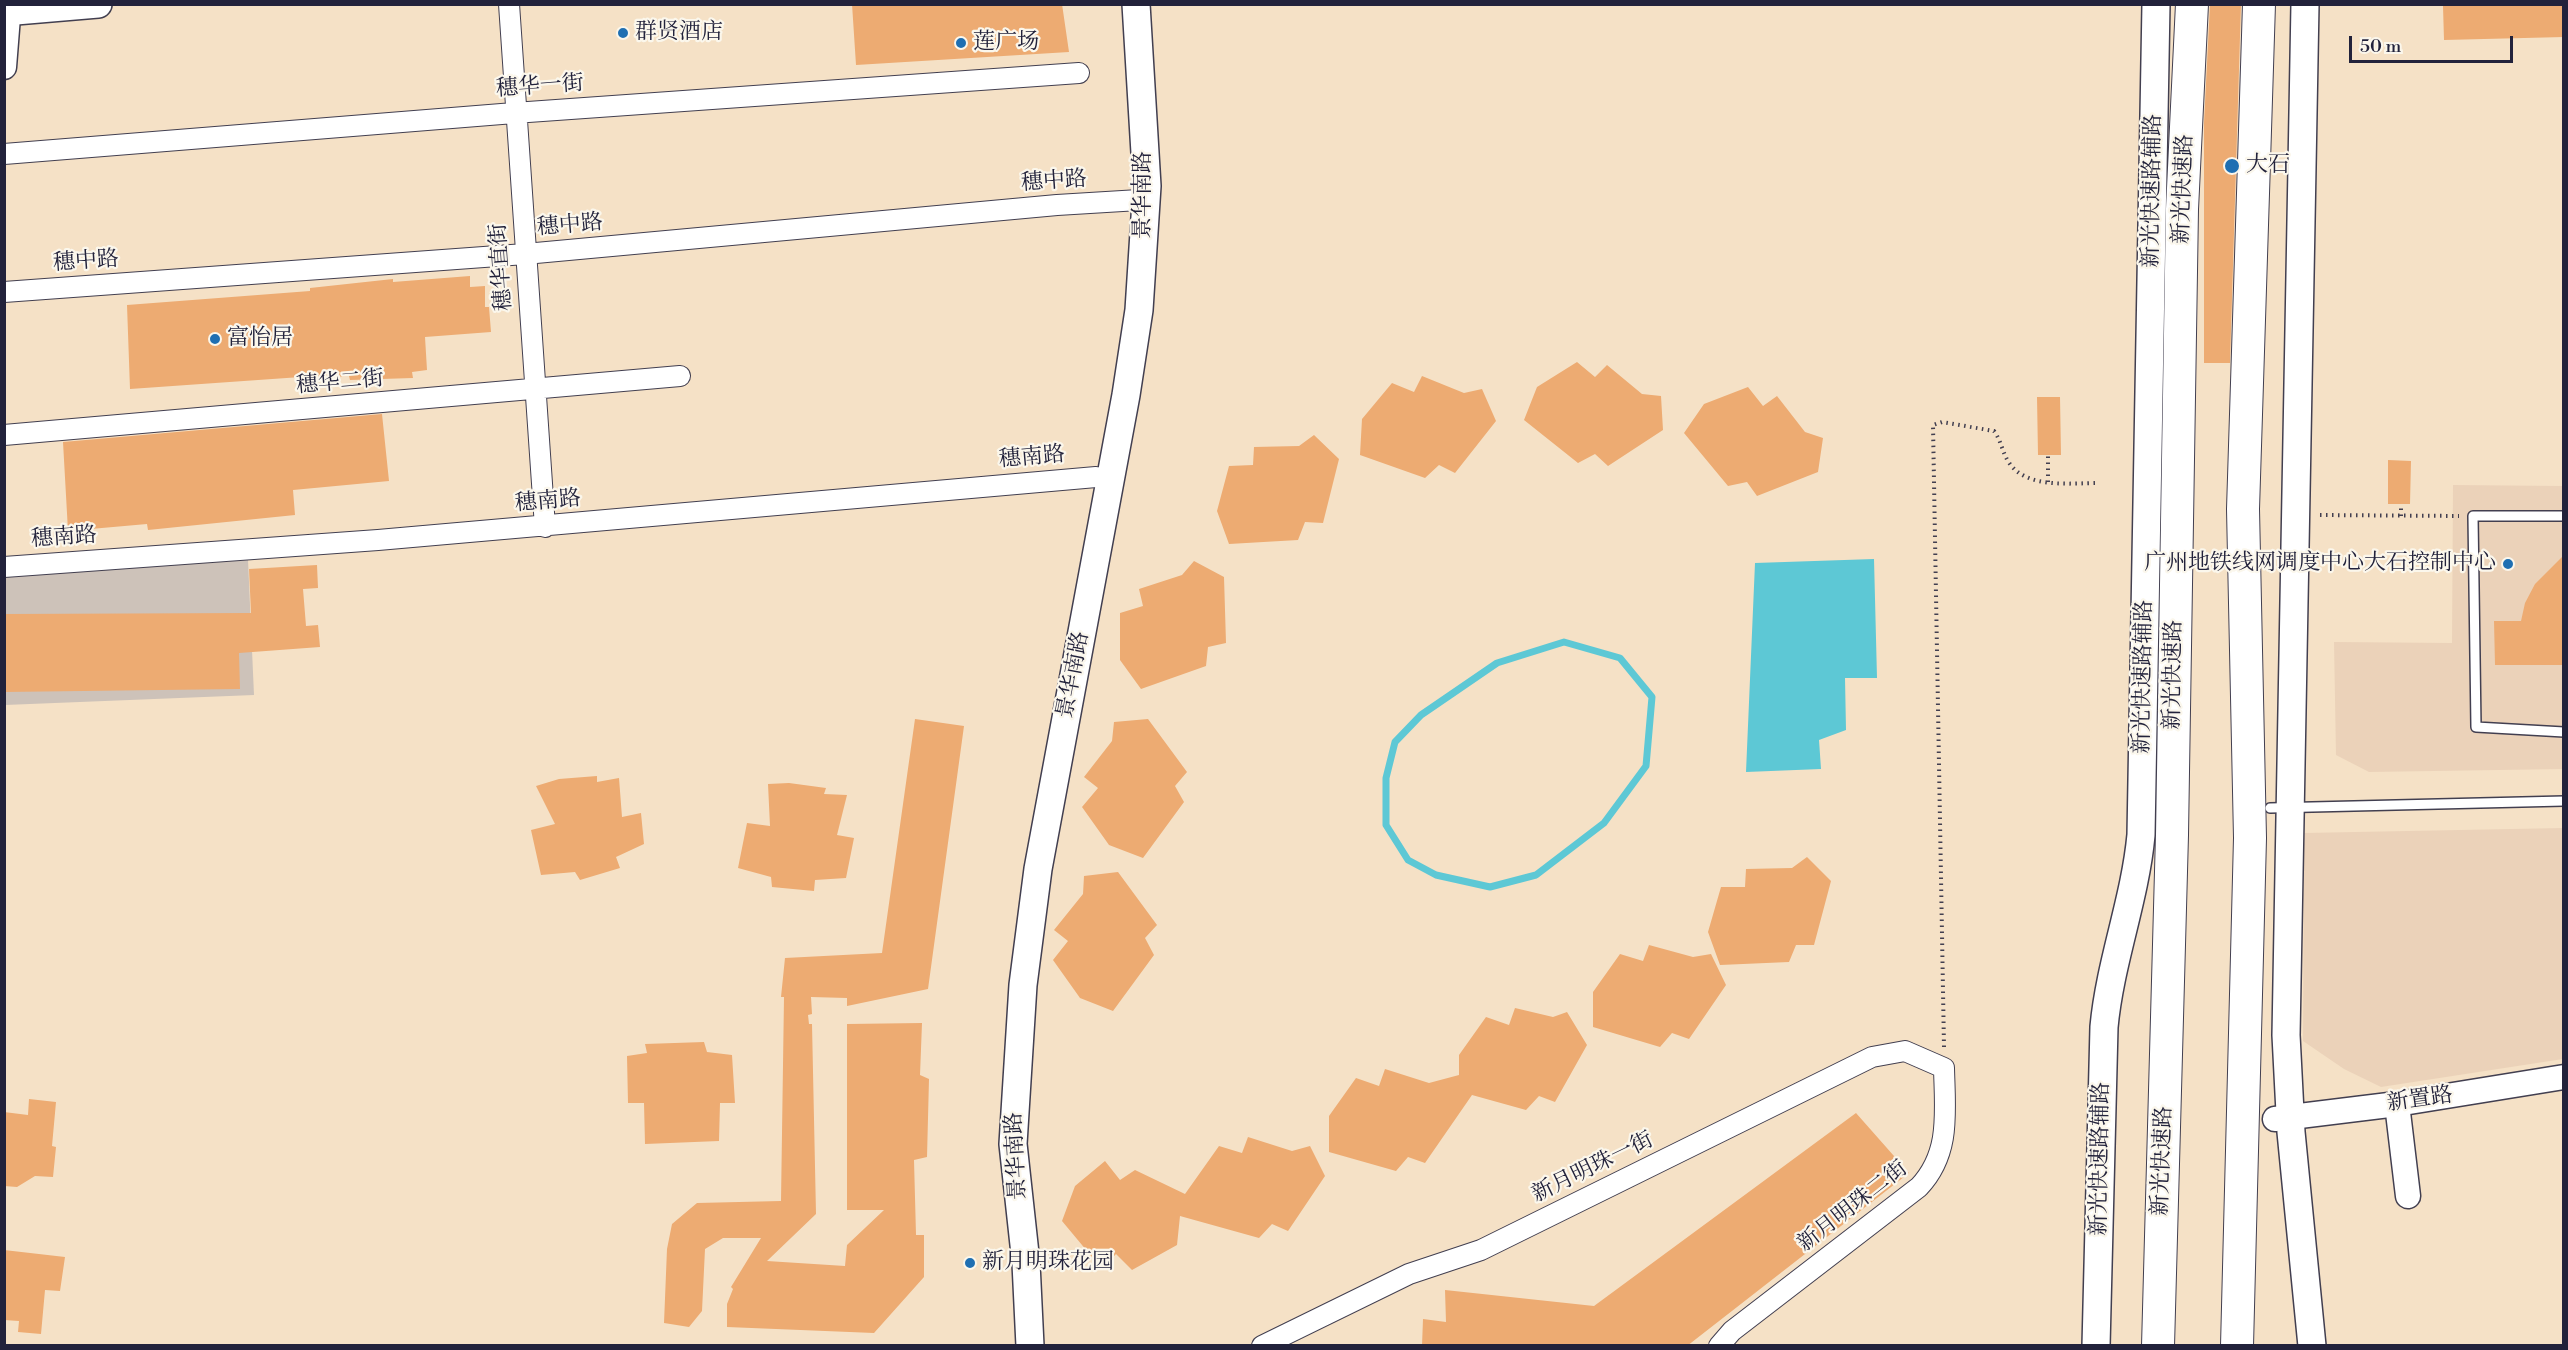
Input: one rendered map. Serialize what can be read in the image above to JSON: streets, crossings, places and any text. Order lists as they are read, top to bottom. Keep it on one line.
{"streets":{"highway":["新光快速路"],"main road":["新光快速路辅路","景华南路"],"street":["穗华一街","穗中路","穗华直街","穗华二街","穗南路","新置路","新月明珠一街","新月明珠二街"]},"crossings":[["穗华一街","穗华直街"],["穗中路","穗华直街"],["穗华直街","穗华二街"],["穗华直街","穗南路"],["新月明珠一街","新月明珠二街"]],"places":["群贤酒店","莲广场","大石","富怡居","广州地铁线网调度中心大石控制中心","新月明珠花园"],"scale_bar":"50 m"}
